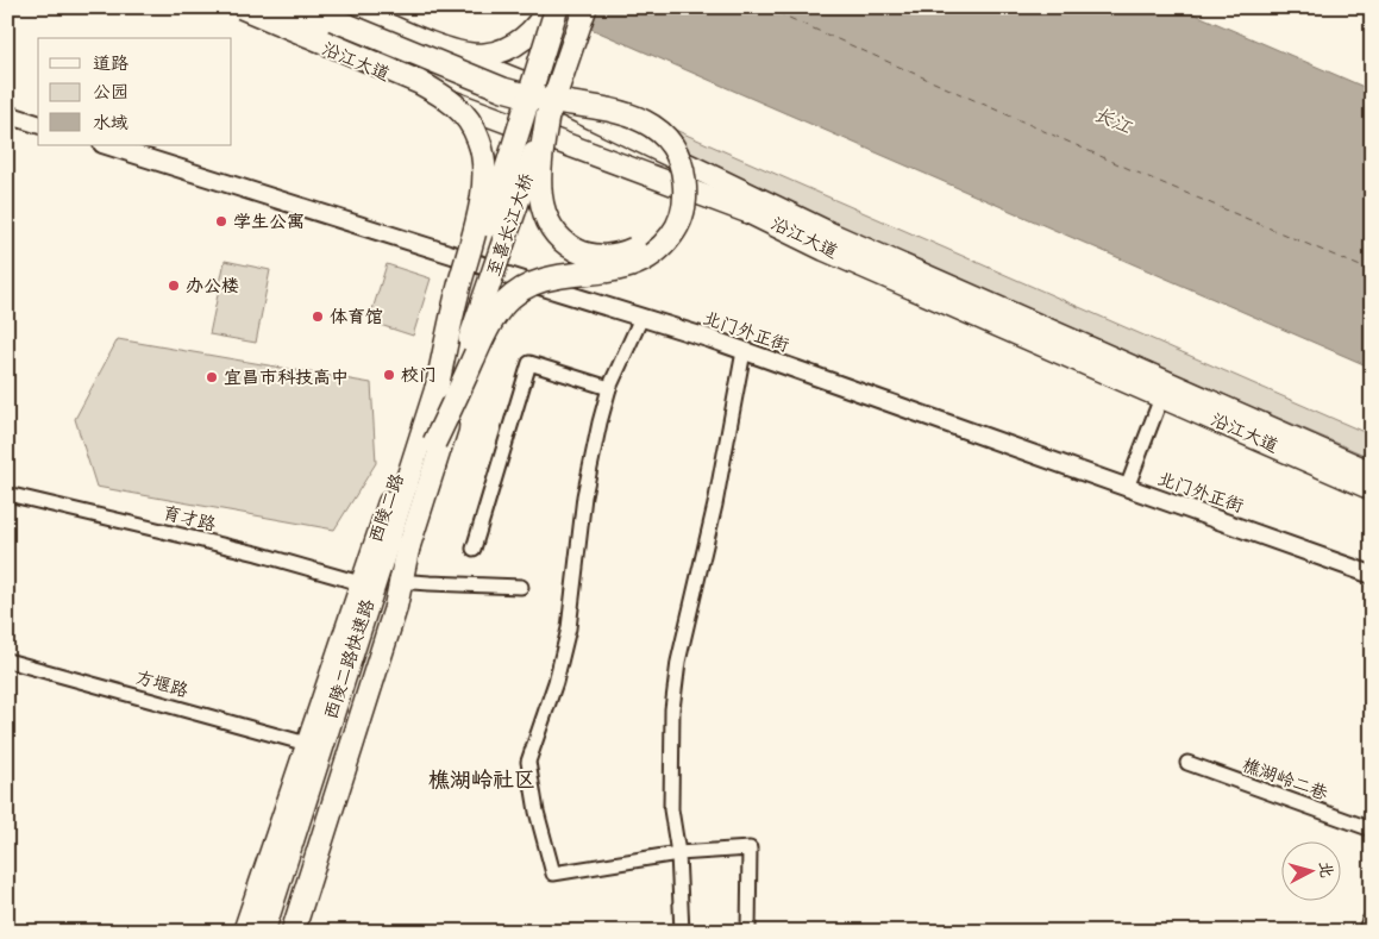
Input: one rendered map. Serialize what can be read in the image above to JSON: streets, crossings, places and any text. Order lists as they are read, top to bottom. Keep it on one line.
{"streets":{"highway":["至喜长江大桥","西陵二路快速路"],"main road":["沿江大道","西陵二路"],"street":["北门外正街","育才路","方堰路","樵湖岭二巷"]},"crossings":[["沿江大道","至喜长江大桥"],["沿江大道","西陵二路"],["至喜长江大桥","西陵二路"],["至喜长江大桥","西陵二路快速路"],["北门外正街","西陵二路"],["西陵二路","育才路"],["西陵二路","方堰路"]],"districts":["樵湖岭社区"],"water":["长江"],"places":["学生公寓","办公楼","体育馆","校门","宜昌市科技高中"],"legend":["道路","公园","水域"],"north":"right"}
